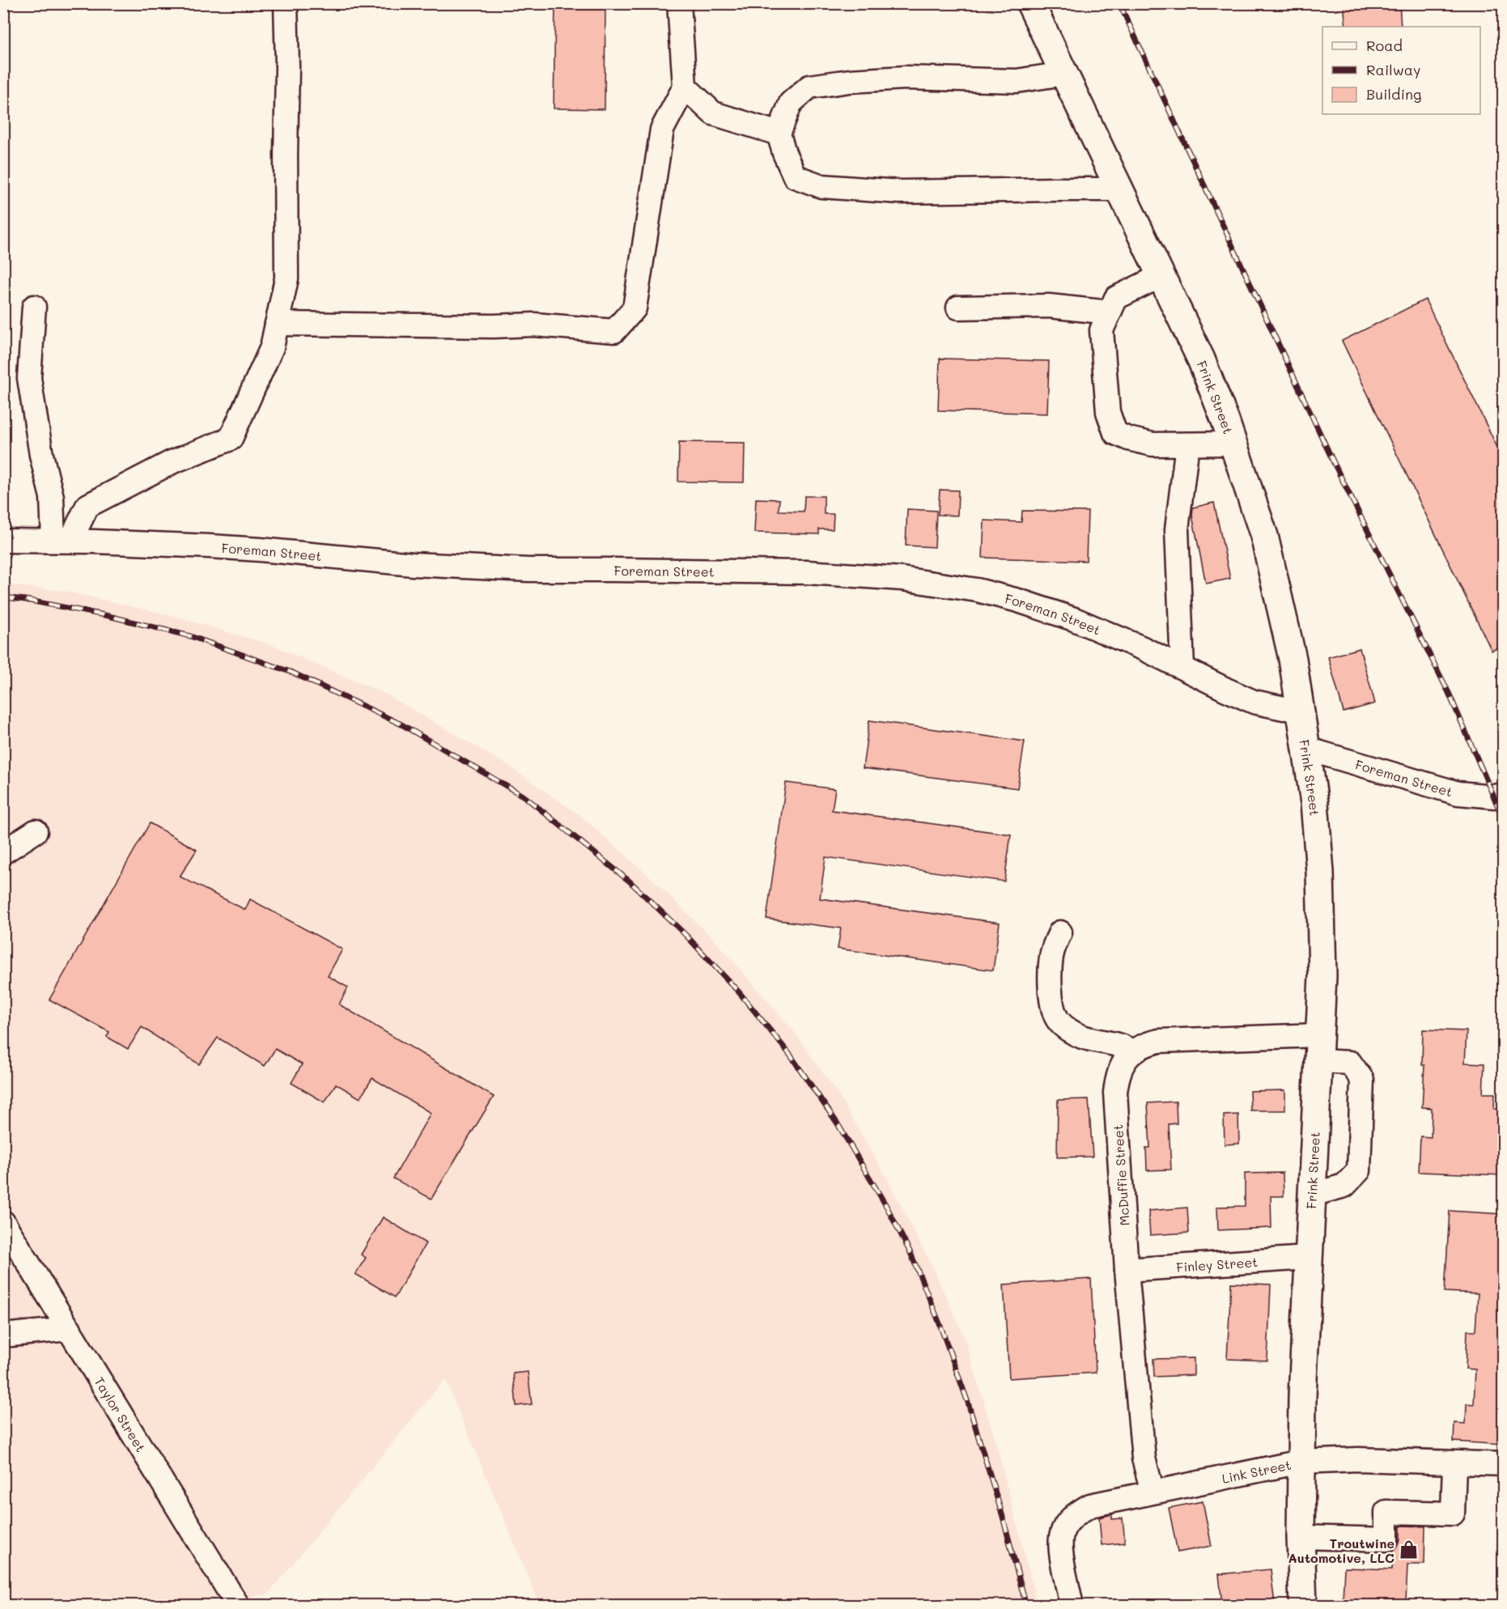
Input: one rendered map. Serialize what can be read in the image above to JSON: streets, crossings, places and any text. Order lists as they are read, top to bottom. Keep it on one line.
{"streets":{"main road":["Frink Street"],"street":["Foreman Street","McDuffie Street","Finley Street","Taylor Street","Link Street"]},"crossings":[["Frink Street","Foreman Street"],["Frink Street","Finley Street"],["Frink Street","Link Street"],["McDuffie Street","Finley Street"],["McDuffie Street","Link Street"]],"places":{"shop":["Troutwine Automotive, LLC"]},"legend":["Road","Railway","Building"]}
